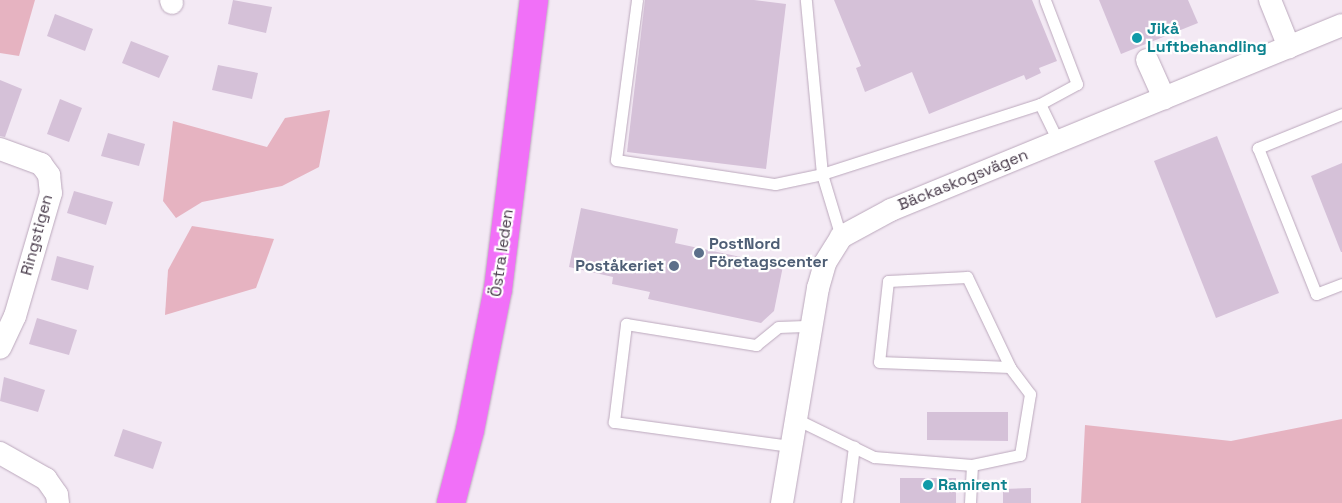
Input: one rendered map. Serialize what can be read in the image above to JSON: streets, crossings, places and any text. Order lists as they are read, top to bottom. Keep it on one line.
{"streets":{"highway":["Östra leden"],"street":["Bäckaskogsvägen","Ringstigen"]},"places":["Jikå Luftbehandling","PostNord Företagscenter","Poståkeriet","Ramirent"]}
